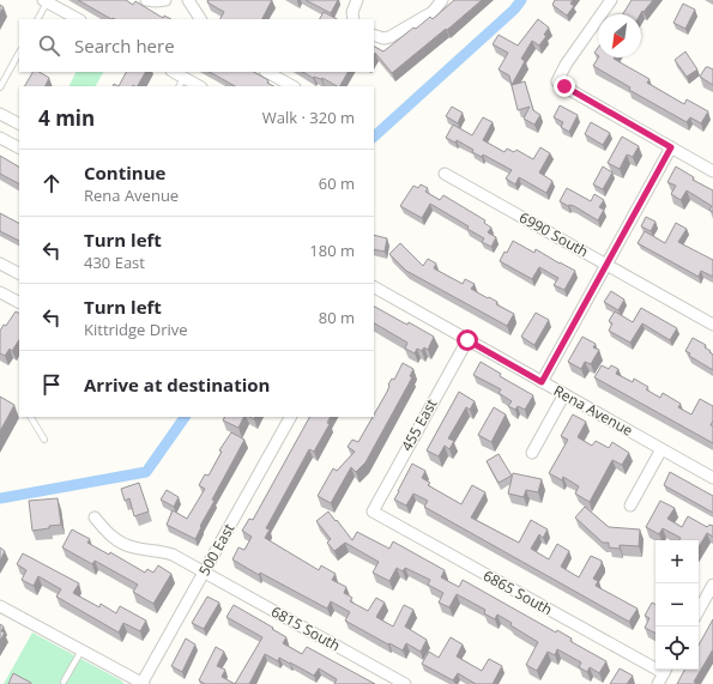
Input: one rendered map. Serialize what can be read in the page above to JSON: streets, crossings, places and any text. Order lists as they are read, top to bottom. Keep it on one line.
{"streets":{"street":["6990 South","Rena Avenue","455 East","500 East","6865 South","6815 South"]},"crossings":[["Rena Avenue","455 East"],["455 East","6865 South"],["500 East","6815 South"]],"north":"bottom left","page":{"search":"Search here","heading":["4 min","Walk · 320 m"],"list":[["Continue","Rena Avenue","60 m"],["Turn left","430 East","180 m"],["Turn left","Kittridge Drive","80 m"],"Arrive at destination"],"map_buttons":["+","−"]}}
